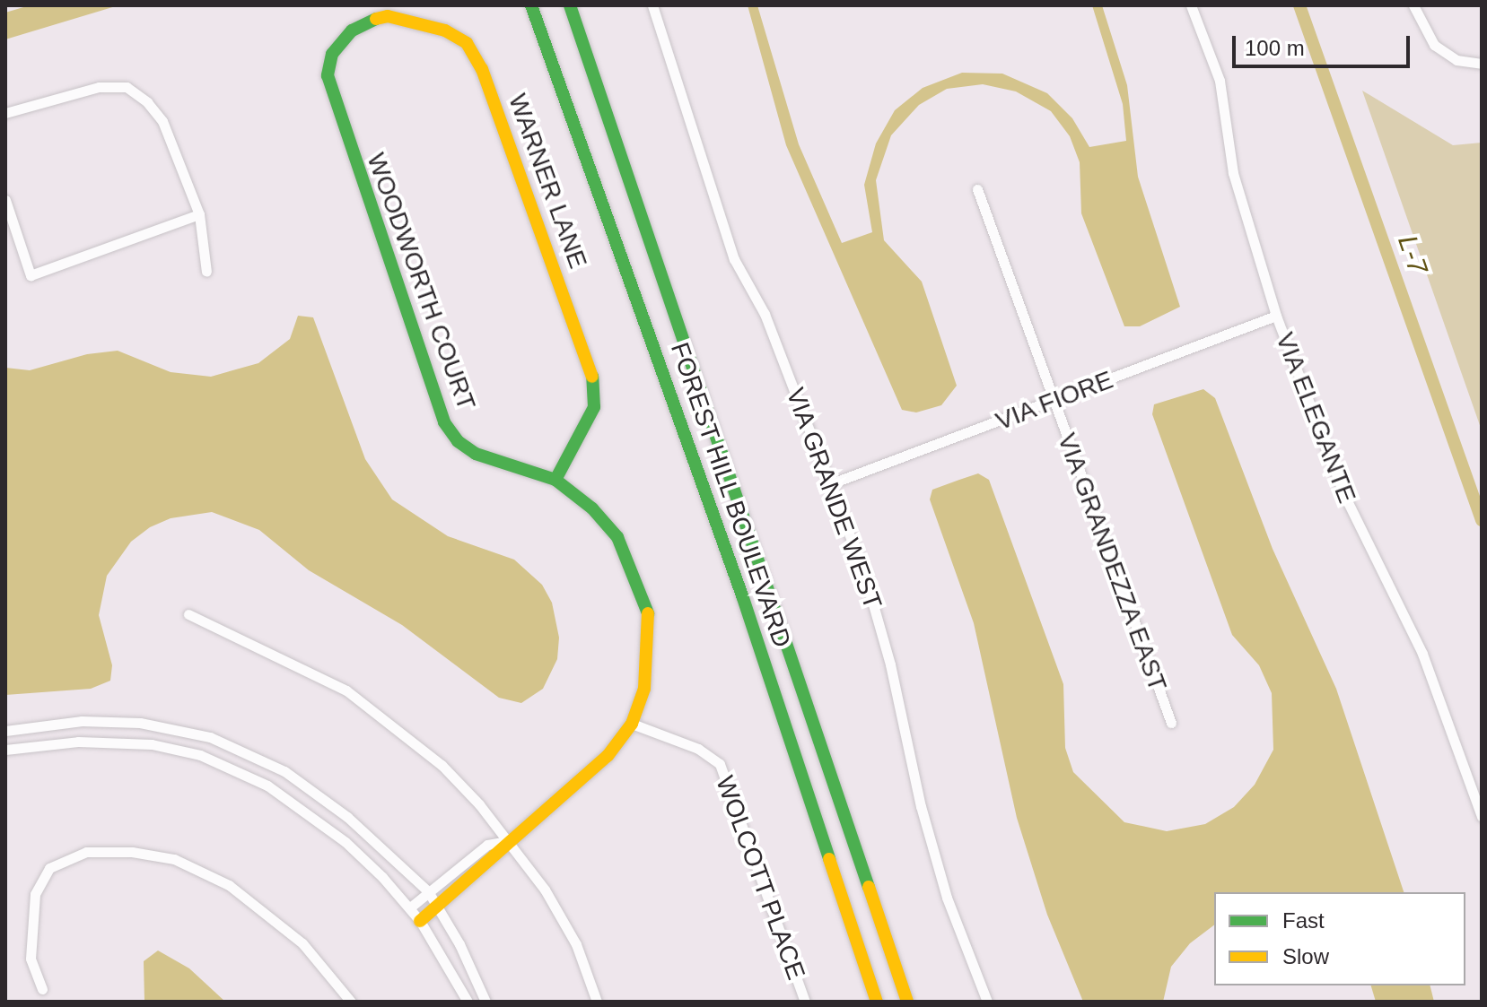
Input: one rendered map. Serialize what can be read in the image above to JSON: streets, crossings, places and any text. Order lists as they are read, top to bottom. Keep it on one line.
{"streets":{"main road":["WARNER LANE","WOODWORTH COURT","FOREST HILL BOULEVARD"],"street":["VIA FIORE","VIA ELEGANTE","VIA GRANDE WEST","VIA GRANDEZZA EAST","WOLCOTT PLACE"]},"crossings":[["WARNER LANE","WOODWORTH COURT"],["WOODWORTH COURT","WOLCOTT PLACE"],["VIA FIORE","VIA ELEGANTE"],["VIA FIORE","VIA GRANDE WEST"],["VIA FIORE","VIA GRANDEZZA EAST"]],"water":["L-7"],"legend":["Fast","Slow"],"scale_bar":"100 m"}
